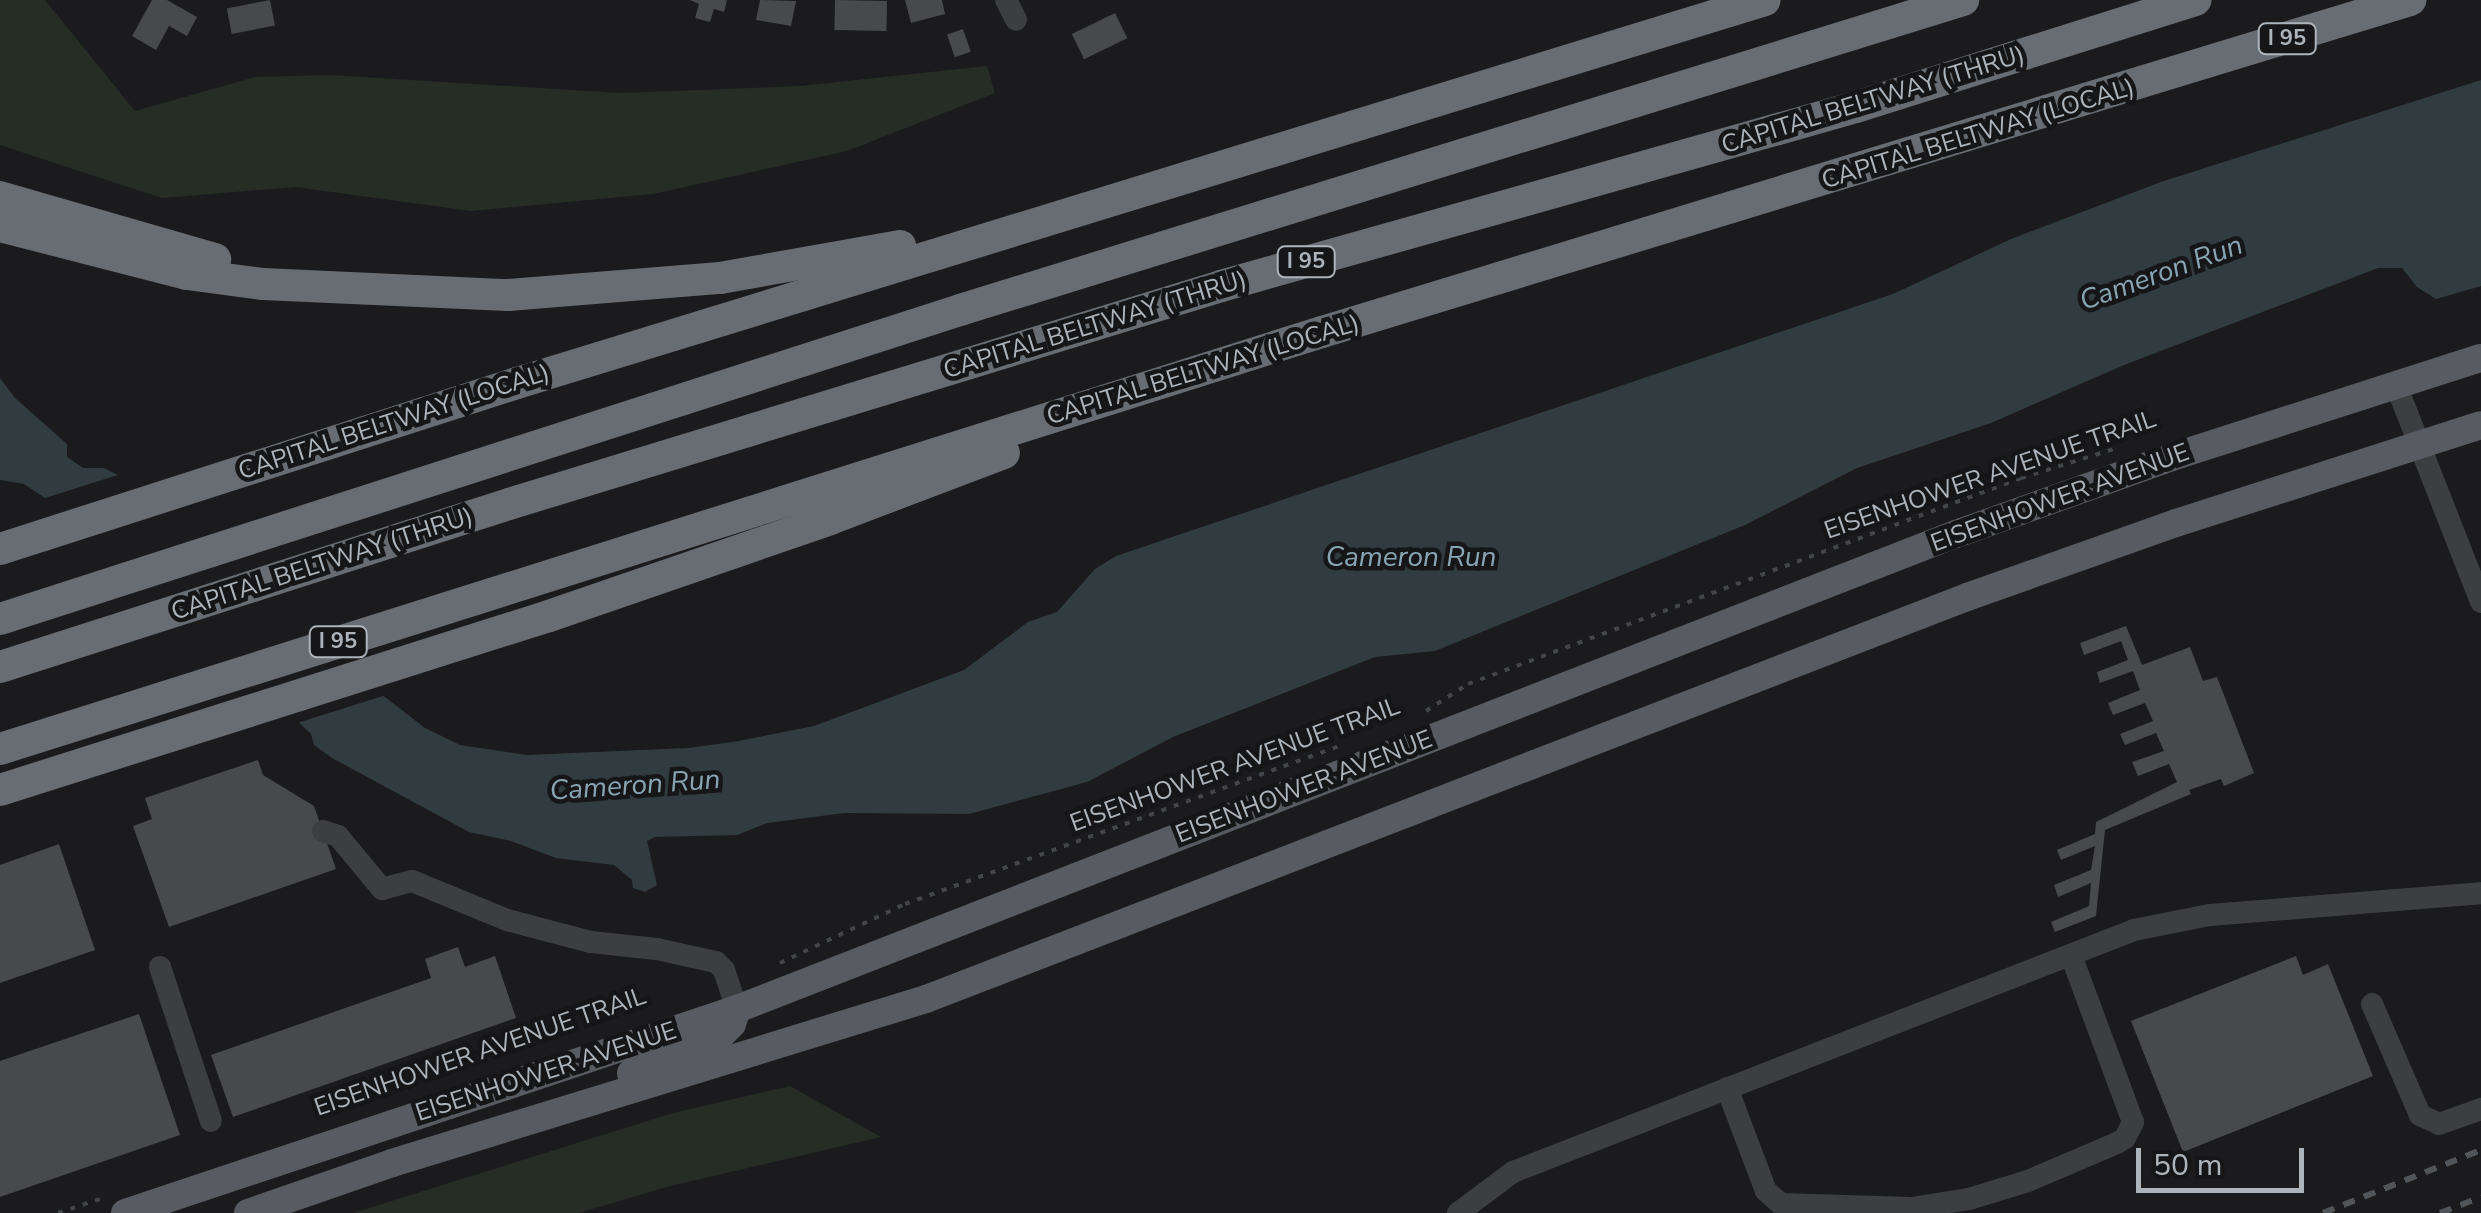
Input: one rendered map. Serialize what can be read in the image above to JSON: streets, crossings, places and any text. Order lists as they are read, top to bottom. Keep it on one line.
{"streets":{"highway":["I 95","CAPITAL BELTWAY (THRU)","CAPITAL BELTWAY (LOCAL)"],"main road":["EISENHOWER AVENUE"],"path":["EISENHOWER AVENUE TRAIL"]},"water":["Cameron Run"],"scale_bar":"50 m"}
